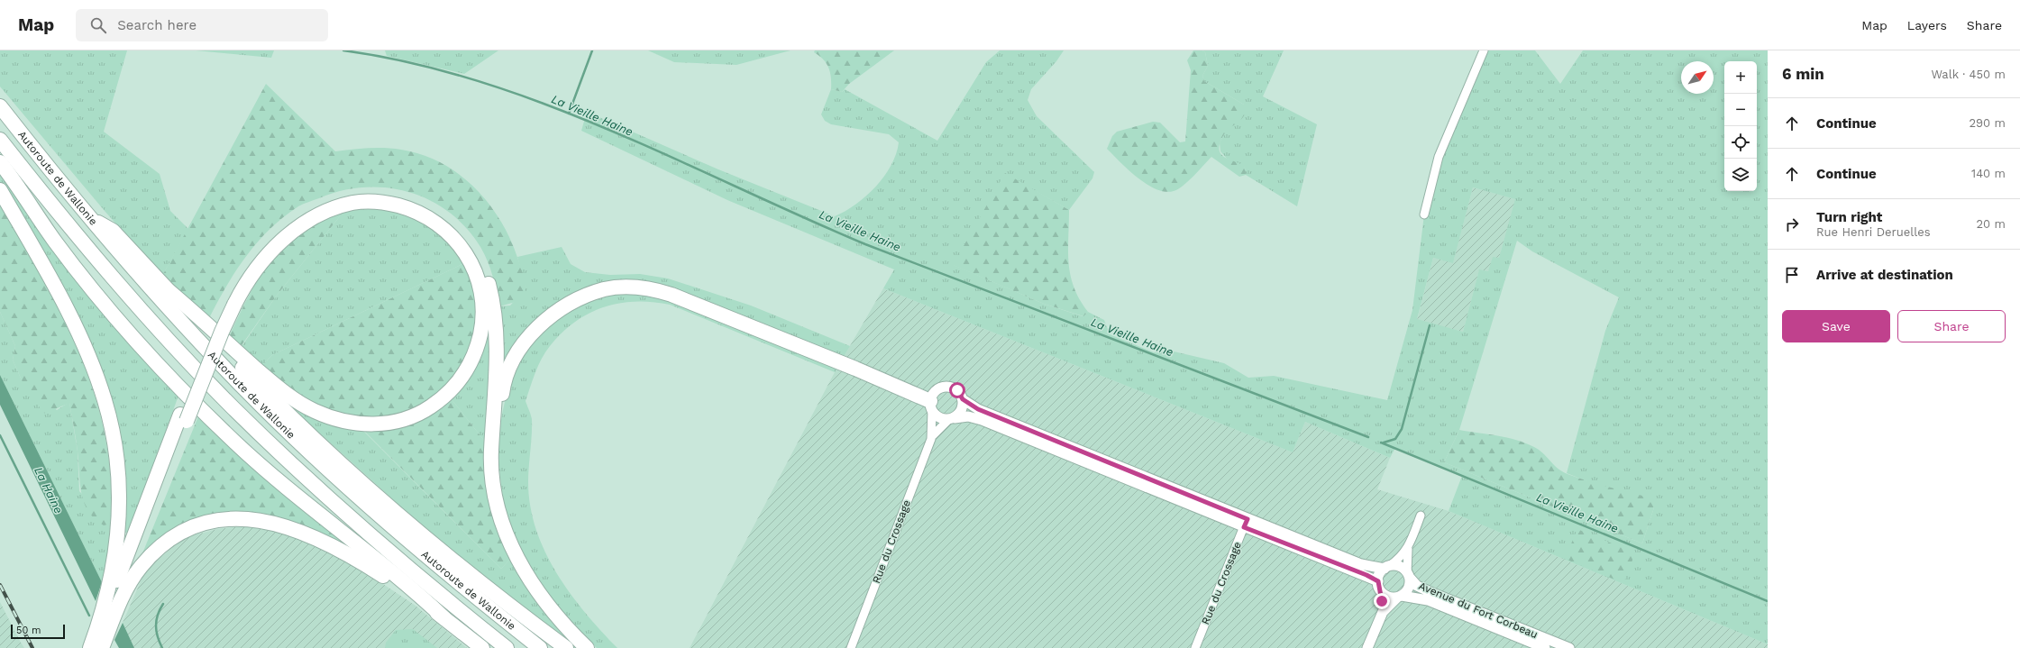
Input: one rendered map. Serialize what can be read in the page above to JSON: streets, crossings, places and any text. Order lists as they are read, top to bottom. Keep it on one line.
{"streets":{"highway":["Autoroute de Wallonie"],"street":["Rue du Crossage","Avenue du Fort Corbeau"]},"water":["La Vieille Haine","La Haine"],"scale_bar":"50 m","north":"top right","page":{"header":"Map","search":"Search here","nav":["Map","Layers","Share"],"heading":["6 min","Walk · 450 m"],"map_buttons":["+","−"],"list":[["Continue","290 m"],["Continue","140 m"],["Turn right","Rue Henri Deruelles","20 m"],"Arrive at destination"],"buttons":["Save","Share"],"scale":"50 m"}}
